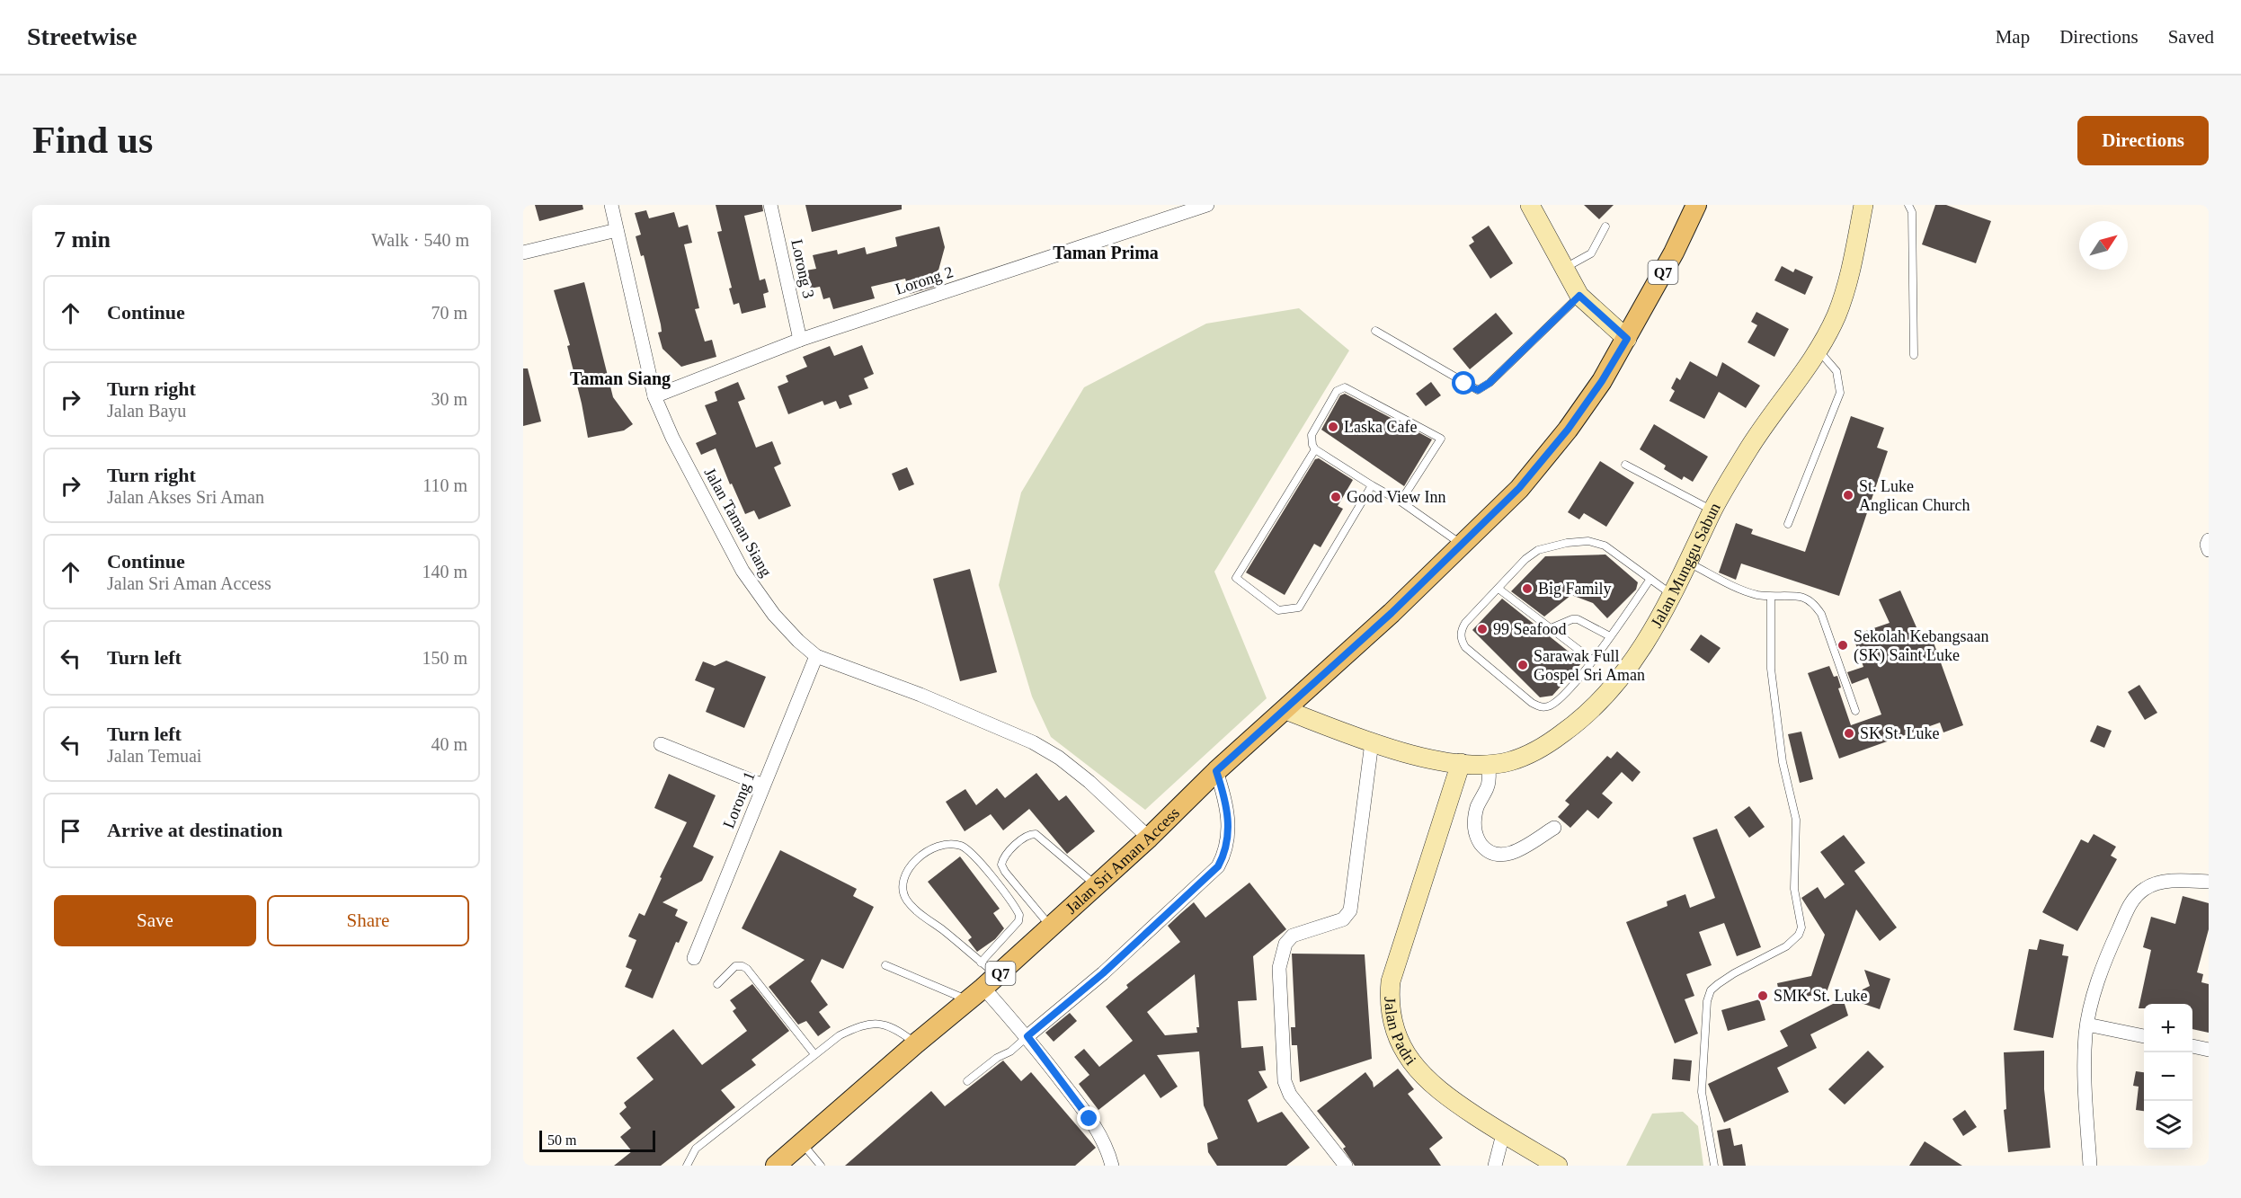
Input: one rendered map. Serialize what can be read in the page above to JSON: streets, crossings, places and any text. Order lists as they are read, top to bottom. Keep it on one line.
{"streets":{"main road":["Q7","Jalan Sri Aman Access"],"street":["Lorong 3","Lorong 2","Jalan Taman Siang","Jalan Munggu Sabun","Lorong 1","Jalan Padri"]},"crossings":[["Lorong 3","Lorong 2"],["Q7","Jalan Sri Aman Access"],["Lorong 2","Jalan Taman Siang"],["Jalan Taman Siang","Lorong 1"],["Jalan Taman Siang","Jalan Sri Aman Access"],["Jalan Munggu Sabun","Jalan Sri Aman Access"],["Jalan Munggu Sabun","Jalan Padri"]],"districts":["Taman Prima","Taman Siang"],"places":["Laska Cafe","St. Luke Anglican Church","Good View Inn","Big Family","99 Seafood","Sekolah Kebangsaan (SK) Saint Luke","Sarawak Full Gospel Sri Aman","SK St. Luke","SMK St. Luke"],"scale_bar":"50 m","north":"top right","page":{"header":"Streetwise","nav":["Map","Directions","Saved"],"buttons":["Directions",["Save","Share"]],"title":"Find us","heading":["7 min","Walk · 540 m"],"list":[["Continue","70 m"],["Turn right","Jalan Bayu","30 m"],["Turn right","Jalan Akses Sri Aman","110 m"],["Continue","Jalan Sri Aman Access","140 m"],["Turn left","150 m"],["Turn left","Jalan Temuai","40 m"],"Arrive at destination"],"map_buttons":["+","−"],"scale":"50 m"}}
